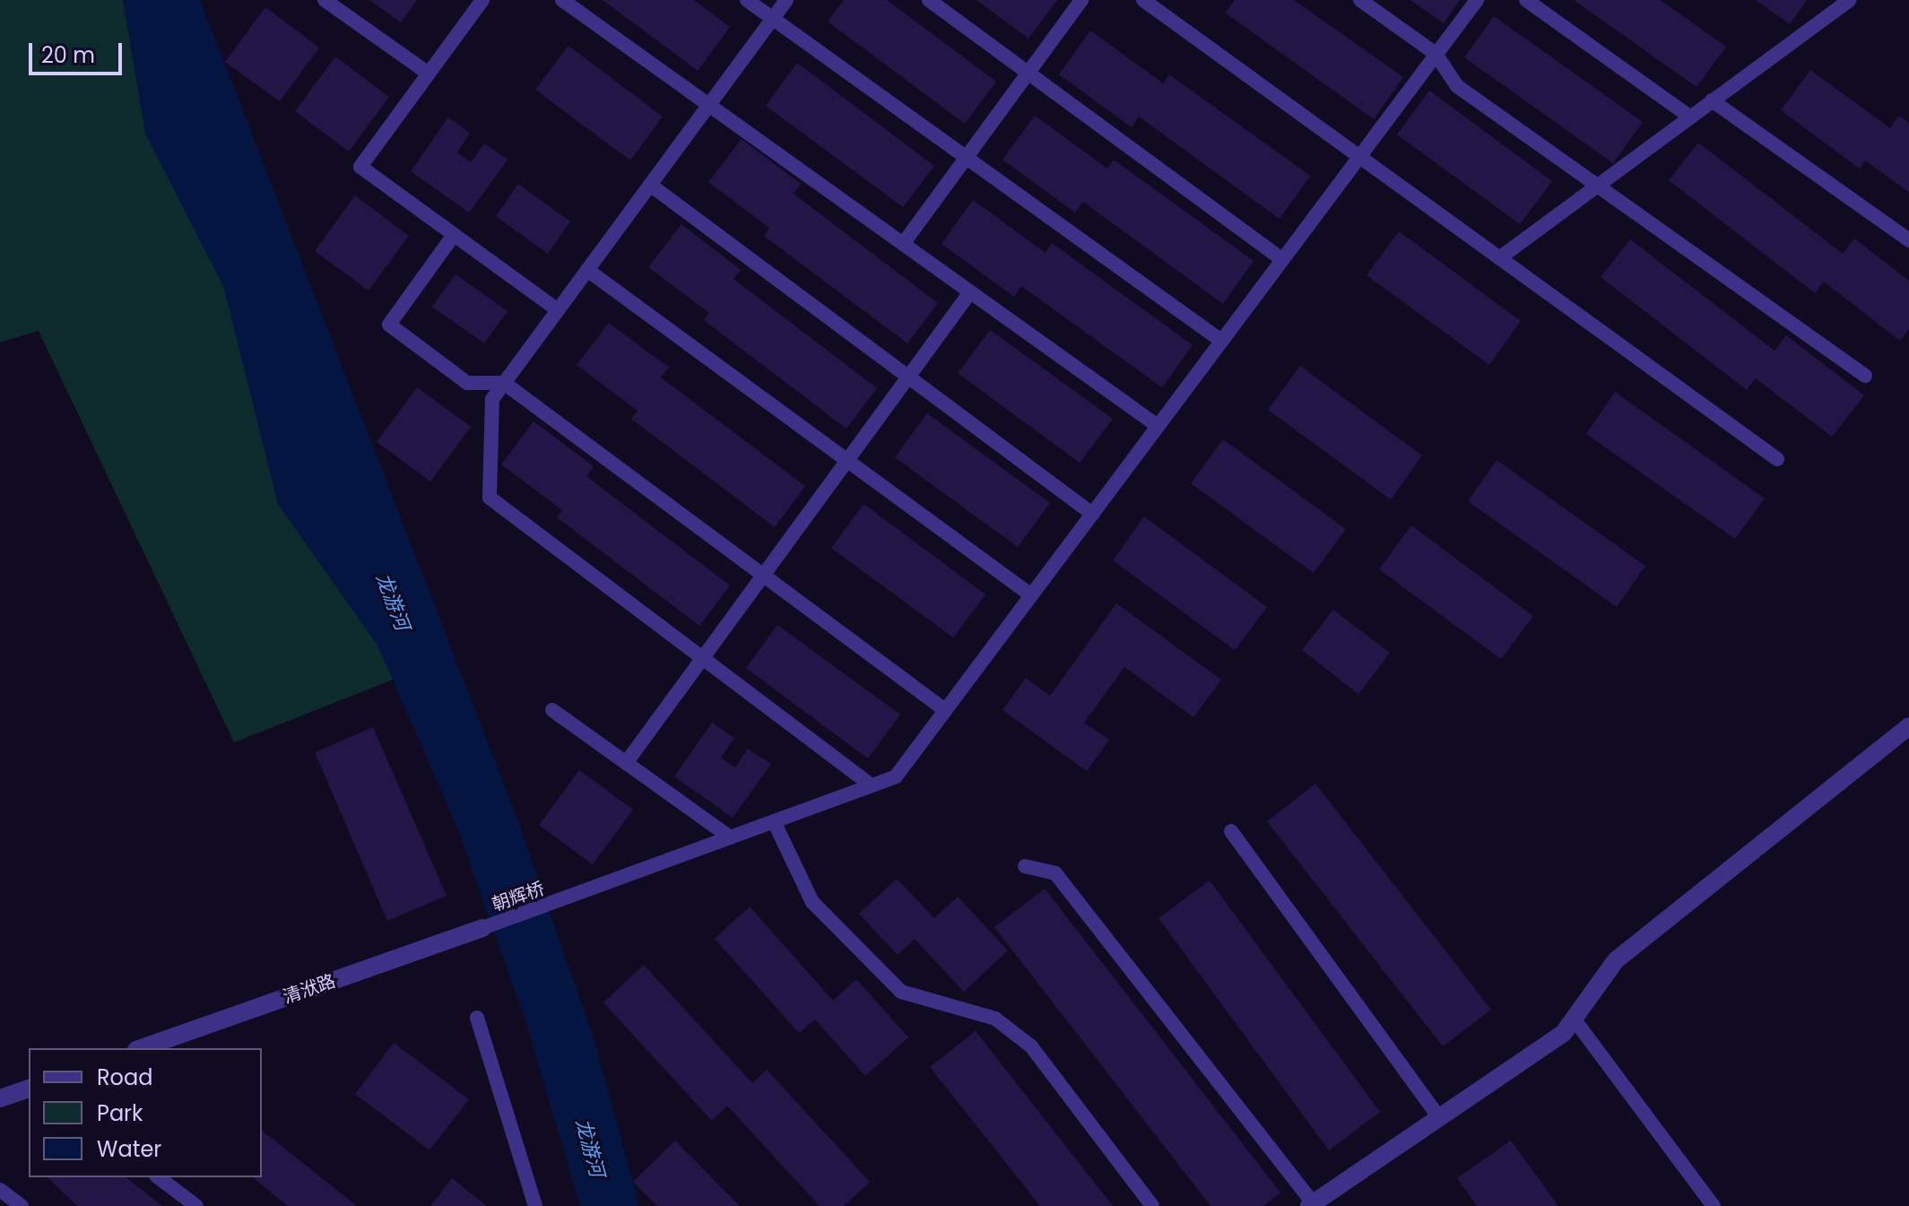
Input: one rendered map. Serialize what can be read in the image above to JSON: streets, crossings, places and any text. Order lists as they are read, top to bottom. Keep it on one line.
{"streets":{"street":["清洑路"],"lane":["朝辉桥"]},"crossings":[["朝辉桥","清洑路"]],"water":["龙游河"],"legend":["Road","Park","Water"],"scale_bar":"20 m"}
